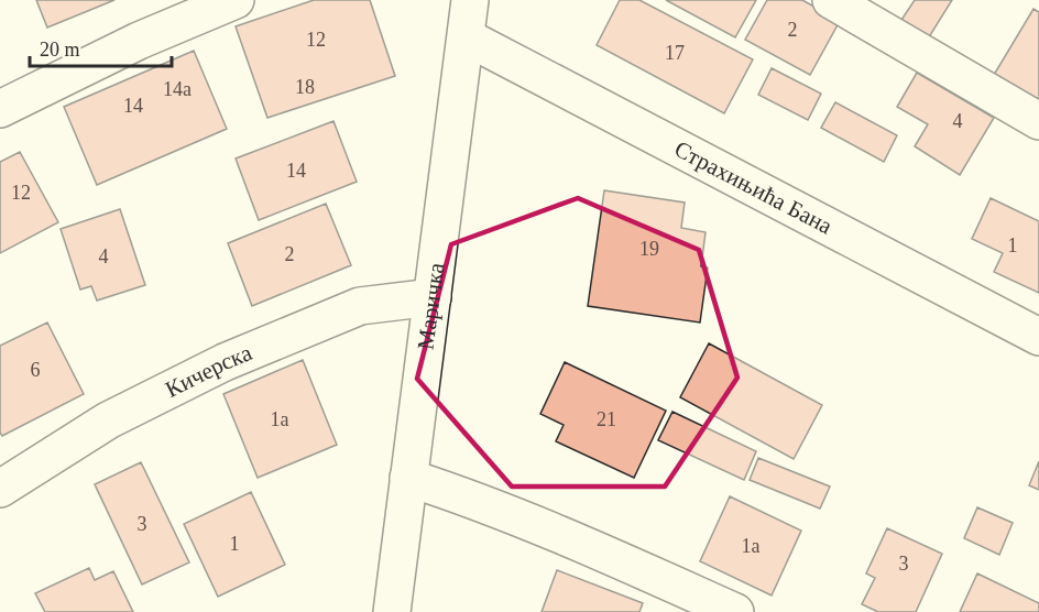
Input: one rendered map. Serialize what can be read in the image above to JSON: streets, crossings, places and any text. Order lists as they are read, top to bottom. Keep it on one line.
{"streets":{"street":["Страхињића Бана","Маричка","Кичерска"]},"crossings":[["Страхињића Бана","Маричка"],["Маричка","Кичерска"]],"house_numbers":["2","12","17","18","14a","14","4","14","12","1","19","2","4","6","1a","21","3","1","1a","3"],"scale_bar":"20 m"}
